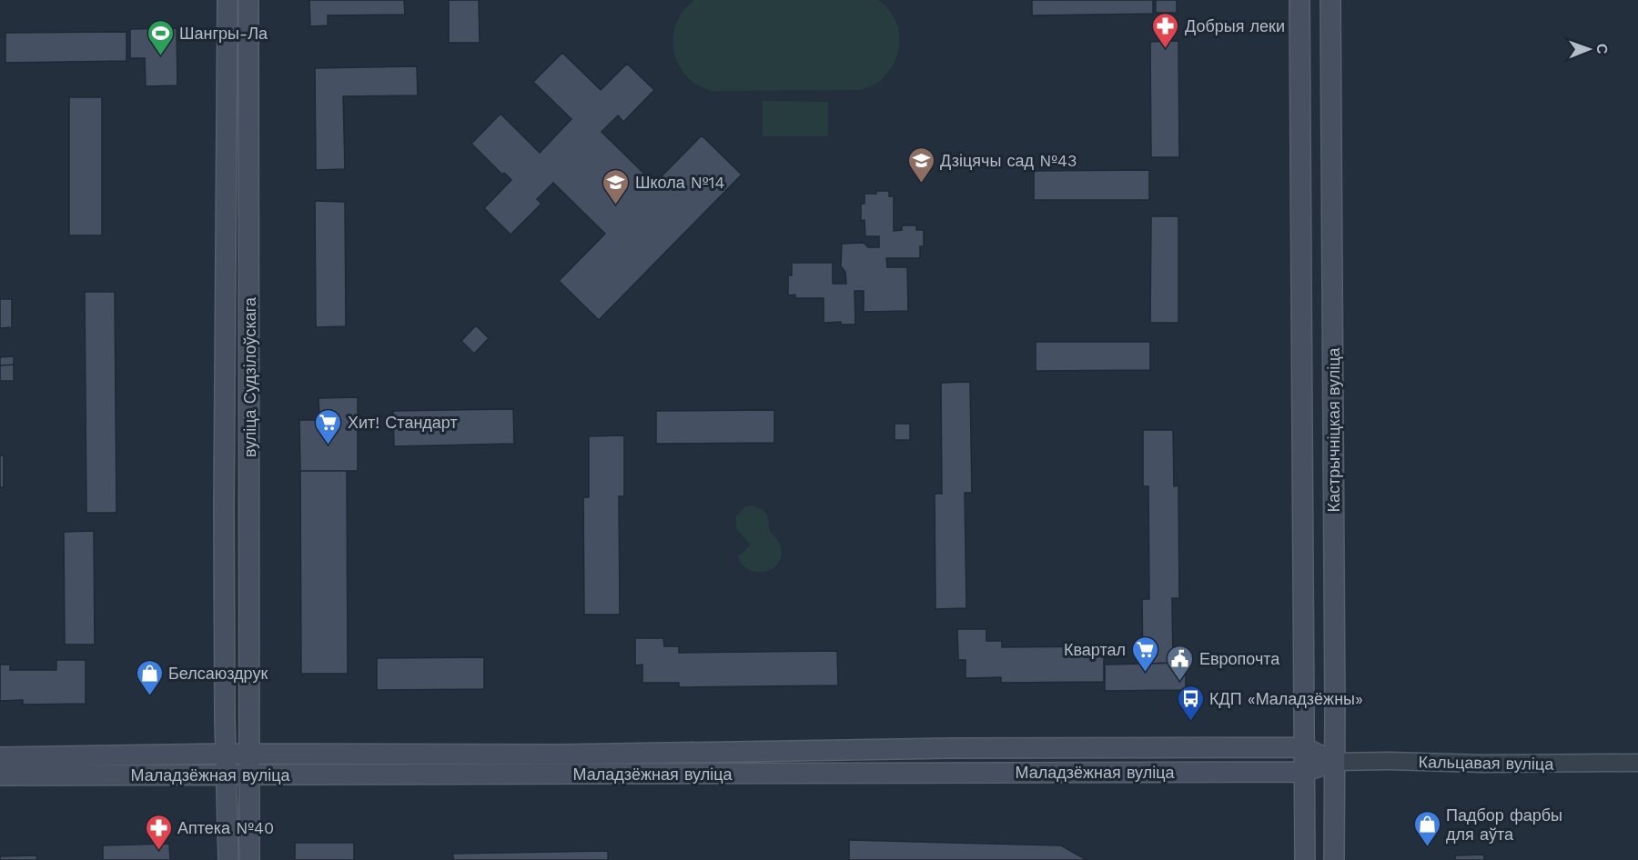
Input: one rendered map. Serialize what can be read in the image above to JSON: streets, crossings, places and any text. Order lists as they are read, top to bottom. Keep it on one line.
{"streets":{"main road":["вуліца Судзілоўскага","Кастрычніцкая вуліца","Маладзёжная вуліца"],"street":["Кальцавая вуліца"]},"crossings":[["вуліца Судзілоўскага","Маладзёжная вуліца"],["Кастрычніцкая вуліца","Кальцавая вуліца"],["Кастрычніцкая вуліца","Маладзёжная вуліца"],["Кальцавая вуліца","Маладзёжная вуліца"]],"places":{"pharmacy":["Добрыя леки","Аптека №40"],"sports":["Шангры-Ла"],"school or university":["Дзіцячы сад №43","Школа №14"],"supermarket":["Хит! Стандарт","Квартал"],"public building":["Европочта"],"shop":["Белсаюздрук","Падбор фарбы для аўта"],"bus stop":["КДП «Маладзёжны»"]},"north":"right"}
